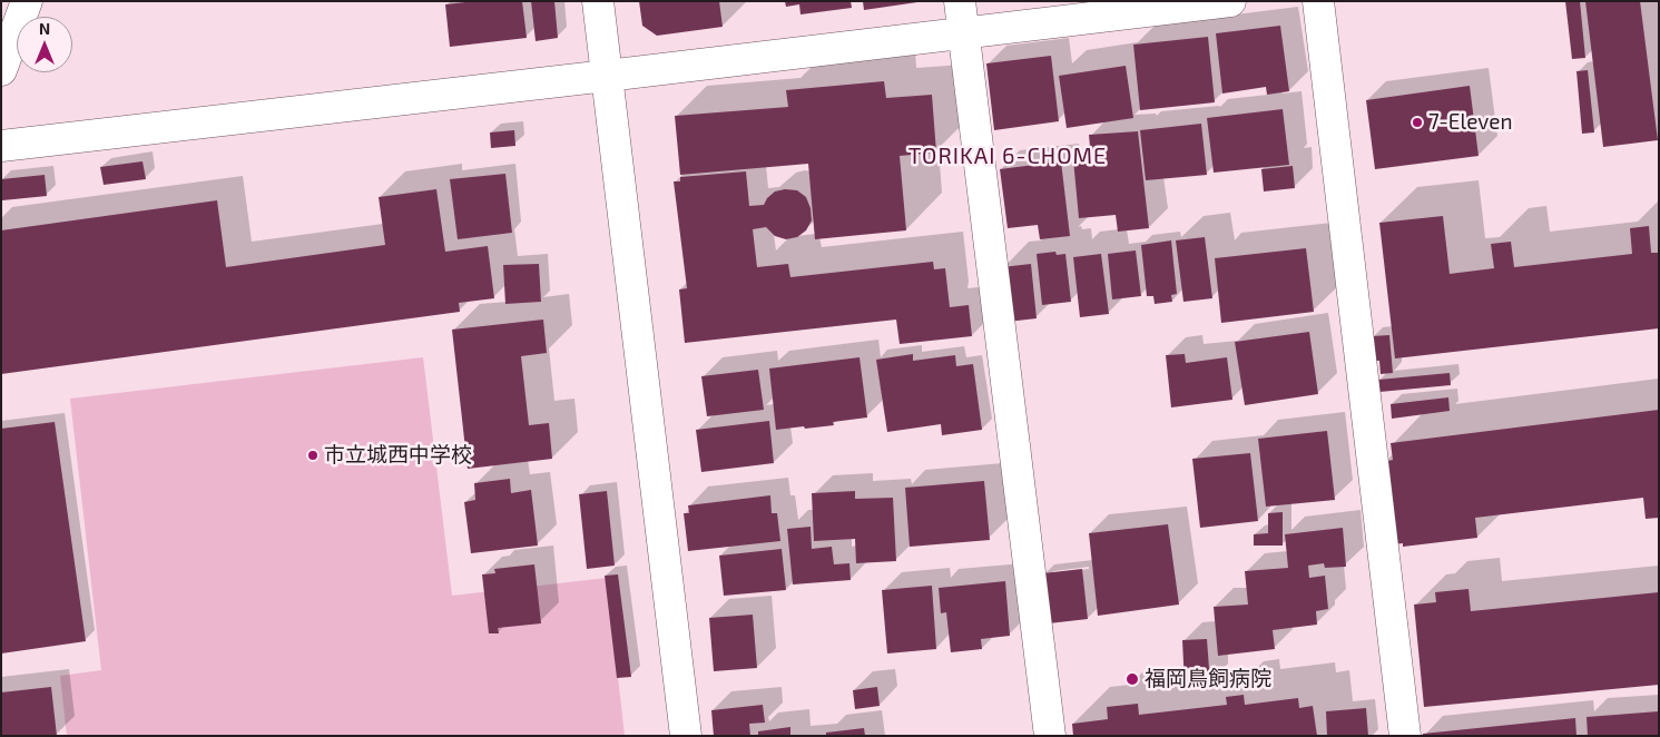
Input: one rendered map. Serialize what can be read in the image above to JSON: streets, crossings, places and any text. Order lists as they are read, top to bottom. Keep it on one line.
{"districts":["TORIKAI 6-CHOME"],"places":["7-Eleven","市立城西中学校","福岡鳥飼病院"],"north":"top"}
